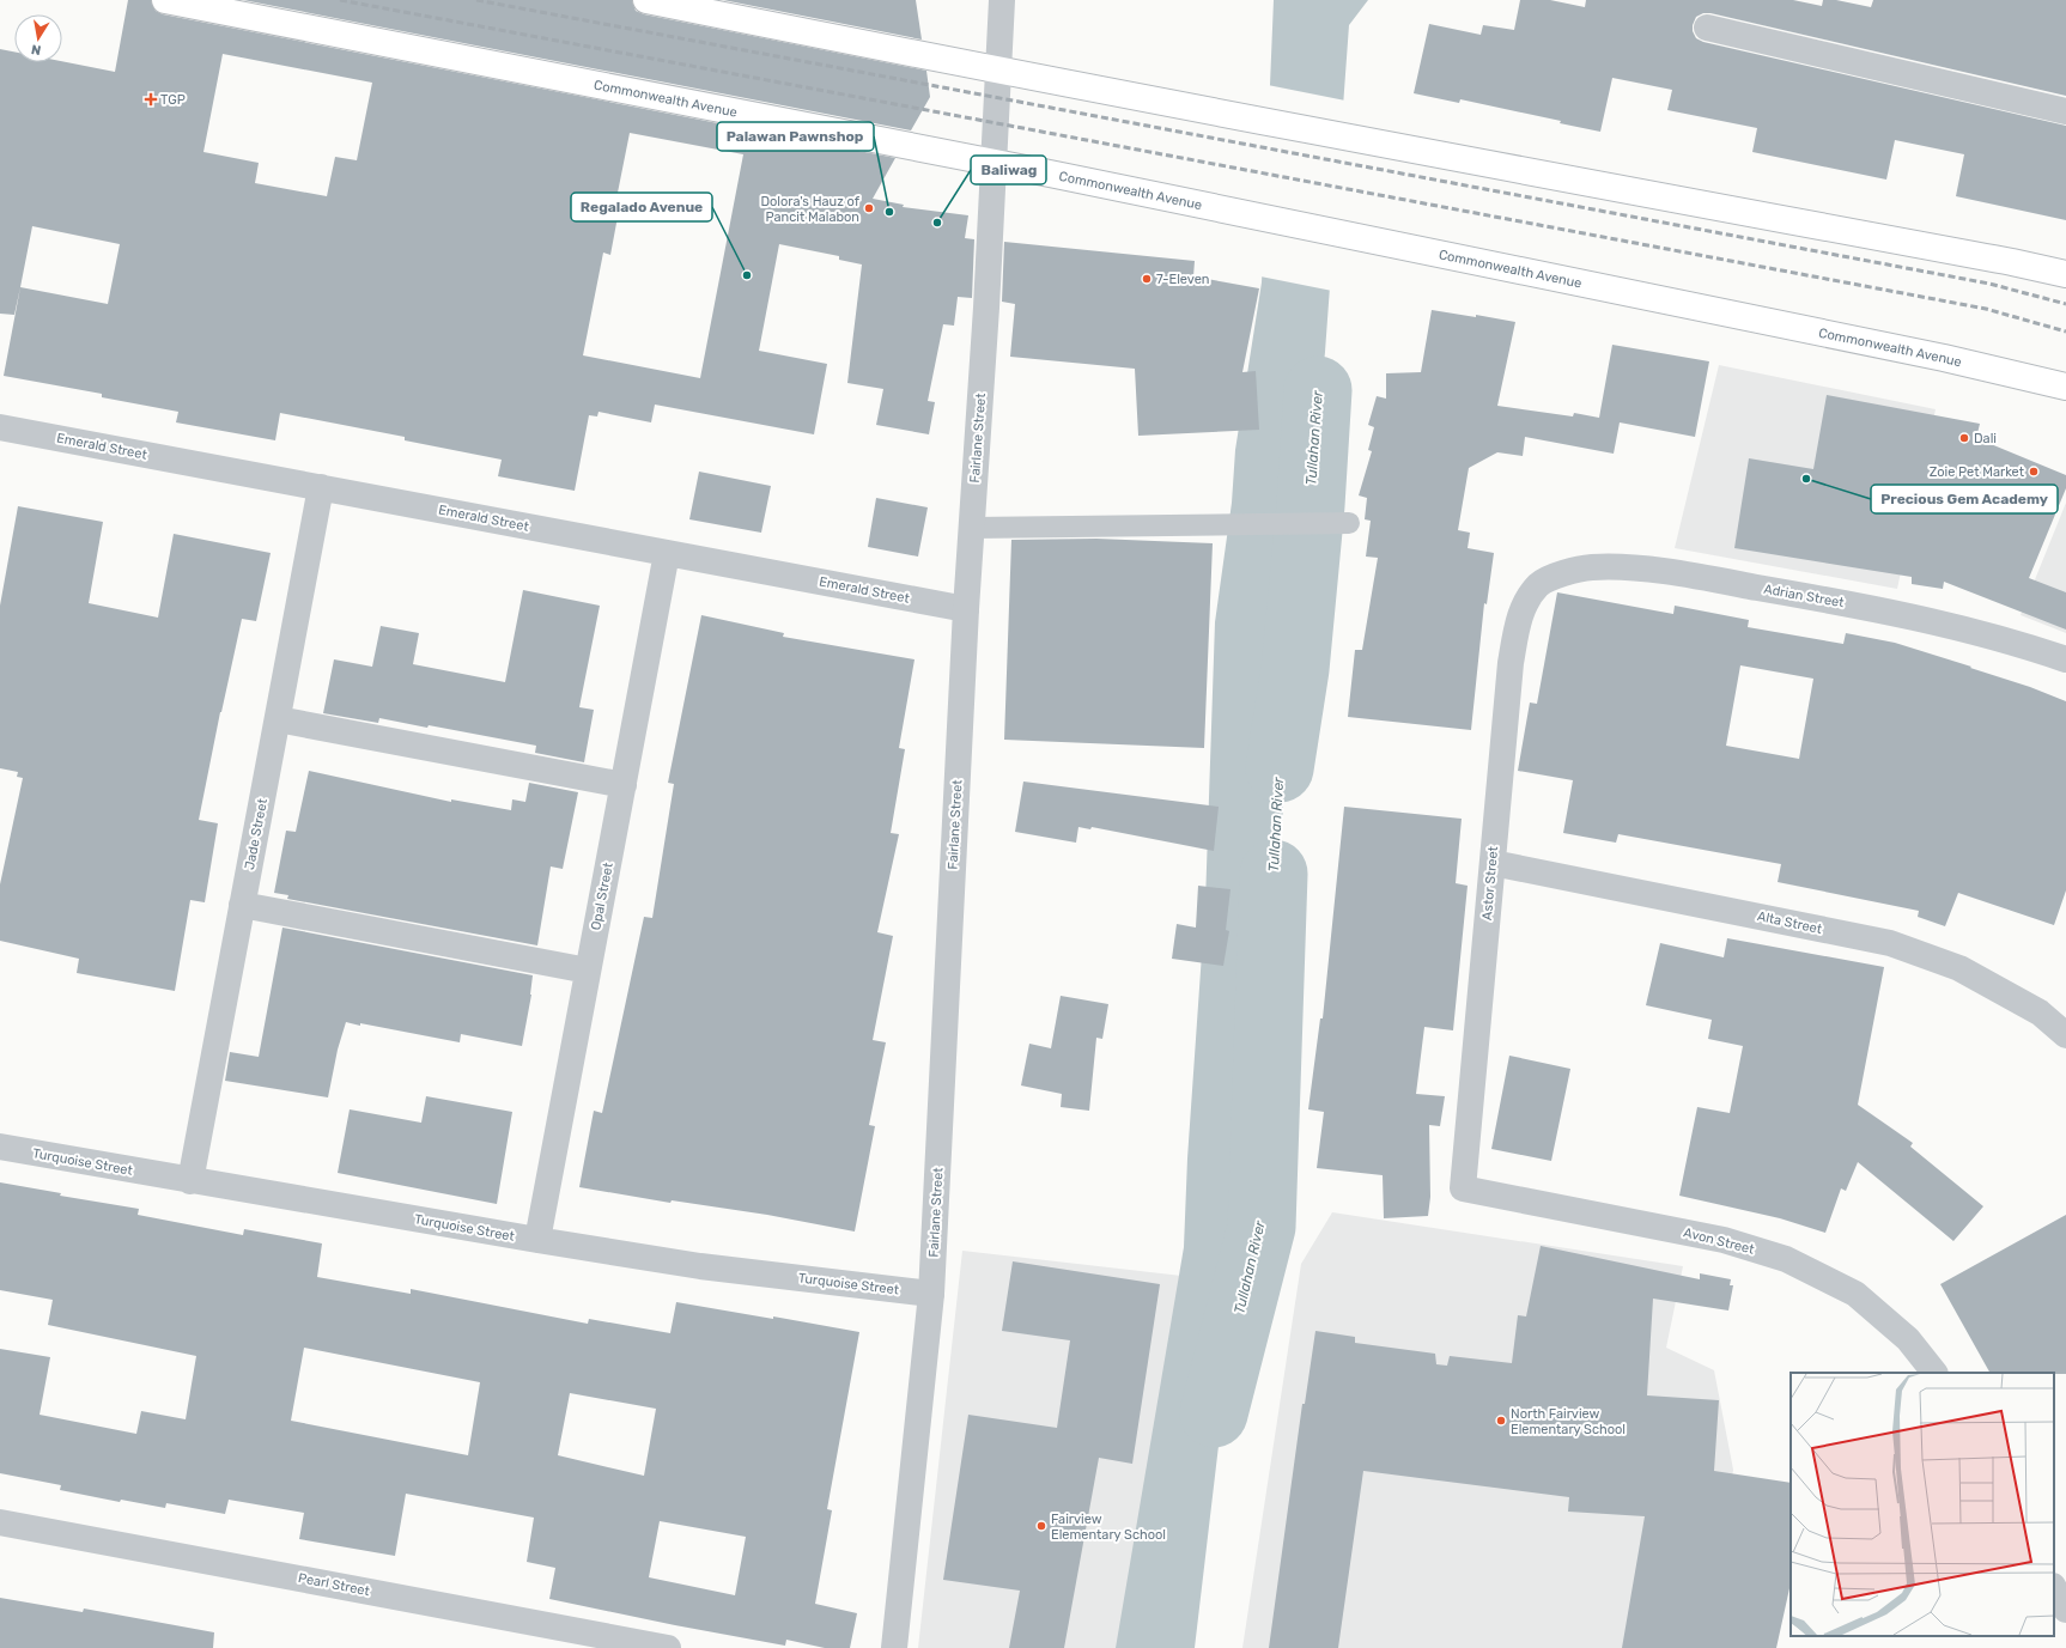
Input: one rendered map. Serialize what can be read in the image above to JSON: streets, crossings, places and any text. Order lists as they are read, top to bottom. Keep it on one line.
{"streets":{"main road":["Commonwealth Avenue"],"street":["Fairlane Street","Emerald Street","Adrian Street","Jade Street","Astor Street","Opal Street","Alta Street","Turquoise Street","Avon Street","Pearl Street"]},"crossings":[["Commonwealth Avenue","Fairlane Street"],["Fairlane Street","Emerald Street"],["Fairlane Street","Turquoise Street"],["Emerald Street","Jade Street"],["Emerald Street","Opal Street"],["Adrian Street","Astor Street"],["Jade Street","Turquoise Street"],["Astor Street","Alta Street"],["Astor Street","Avon Street"],["Opal Street","Turquoise Street"]],"water":["Tullahan River"],"places":{"health":["TGP"],"other":["Dolora's Hauz of Pancit Malabon","Palawan Pawnshop","Baliwag","Regalado Avenue","7-Eleven","Dali","Zoie Pet Market","Precious Gem Academy","North Fairview Elementary School","Fairview Elementary School"]},"north":"bottom"}
